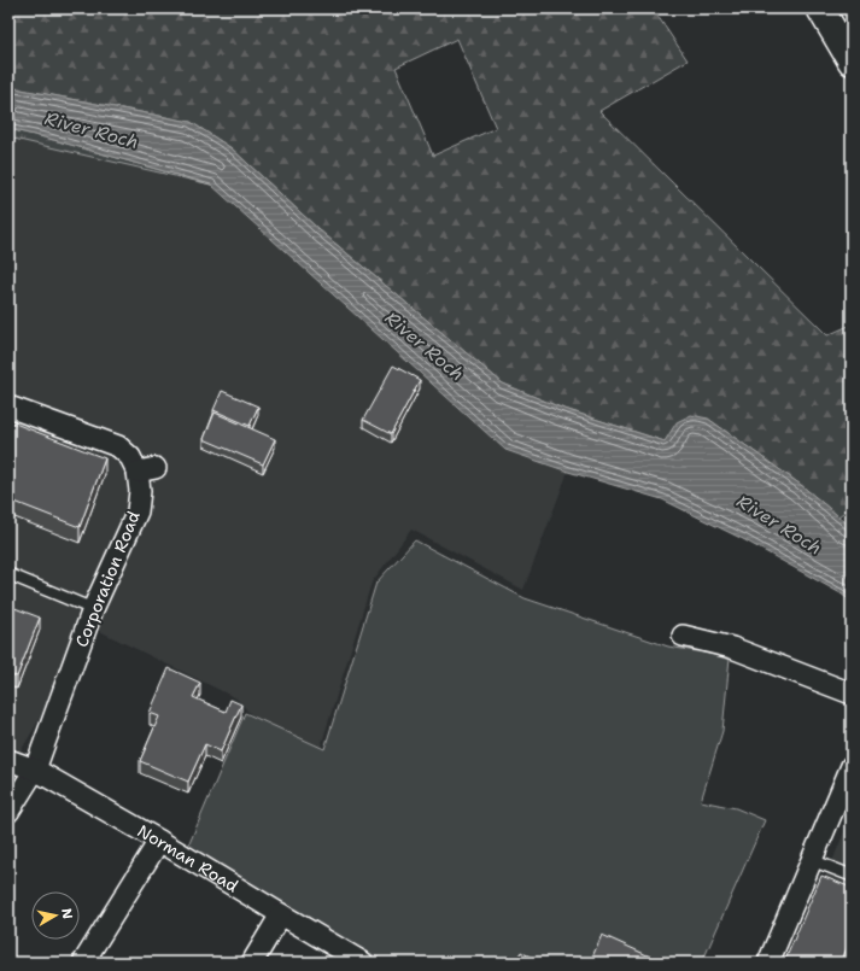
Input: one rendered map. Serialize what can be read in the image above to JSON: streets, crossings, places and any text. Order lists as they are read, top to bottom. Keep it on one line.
{"streets":{"street":["Corporation Road","Norman Road"]},"crossings":[["Corporation Road","Norman Road"]],"water":["River Roch"],"north":"right"}
